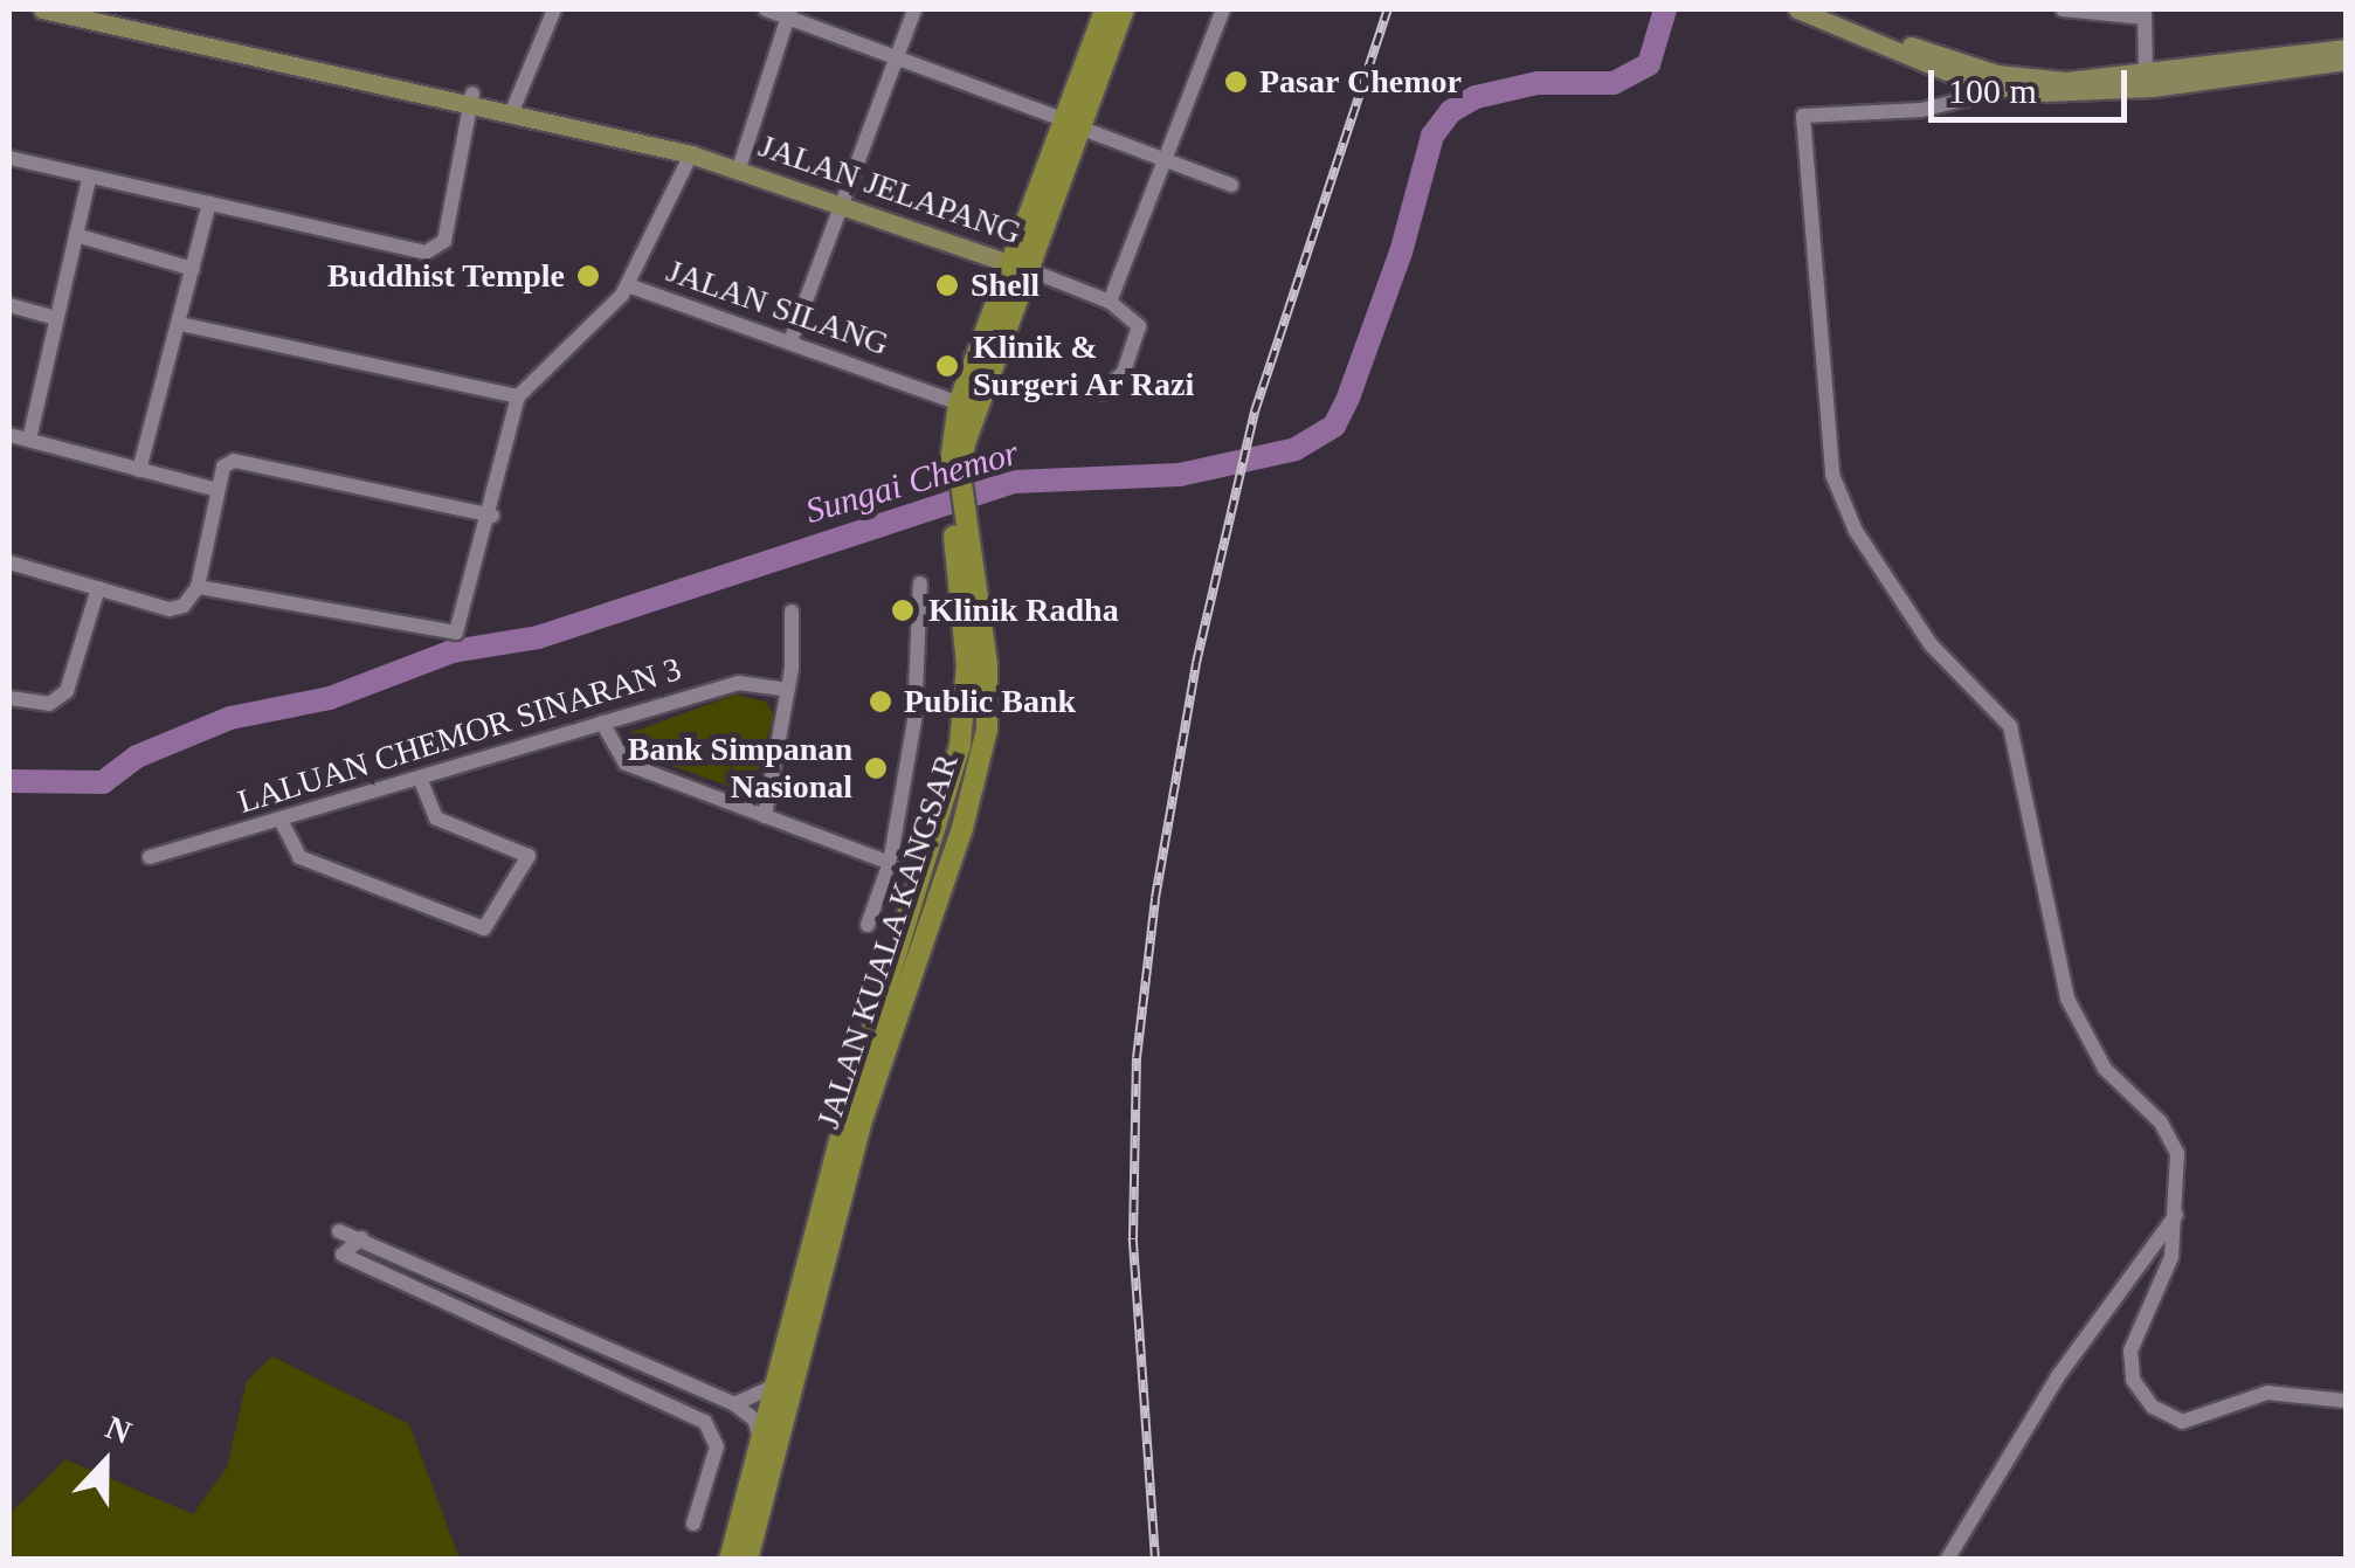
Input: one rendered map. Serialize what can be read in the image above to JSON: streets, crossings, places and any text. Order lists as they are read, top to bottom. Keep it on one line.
{"streets":{"highway":["JALAN KUALA KANGSAR"],"main road":["JALAN JELAPANG"],"street":["JALAN SILANG","LALUAN CHEMOR SINARAN 3"]},"crossings":[["JALAN JELAPANG","JALAN KUALA KANGSAR"],["JALAN SILANG","JALAN KUALA KANGSAR"]],"water":["Sungai Chemor"],"places":["Pasar Chemor","Buddhist Temple","Shell","Klinik & Surgeri Ar Razi","Klinik Radha","Public Bank","Bank Simpanan Nasional"],"scale_bar":"100 m","north":"top"}
